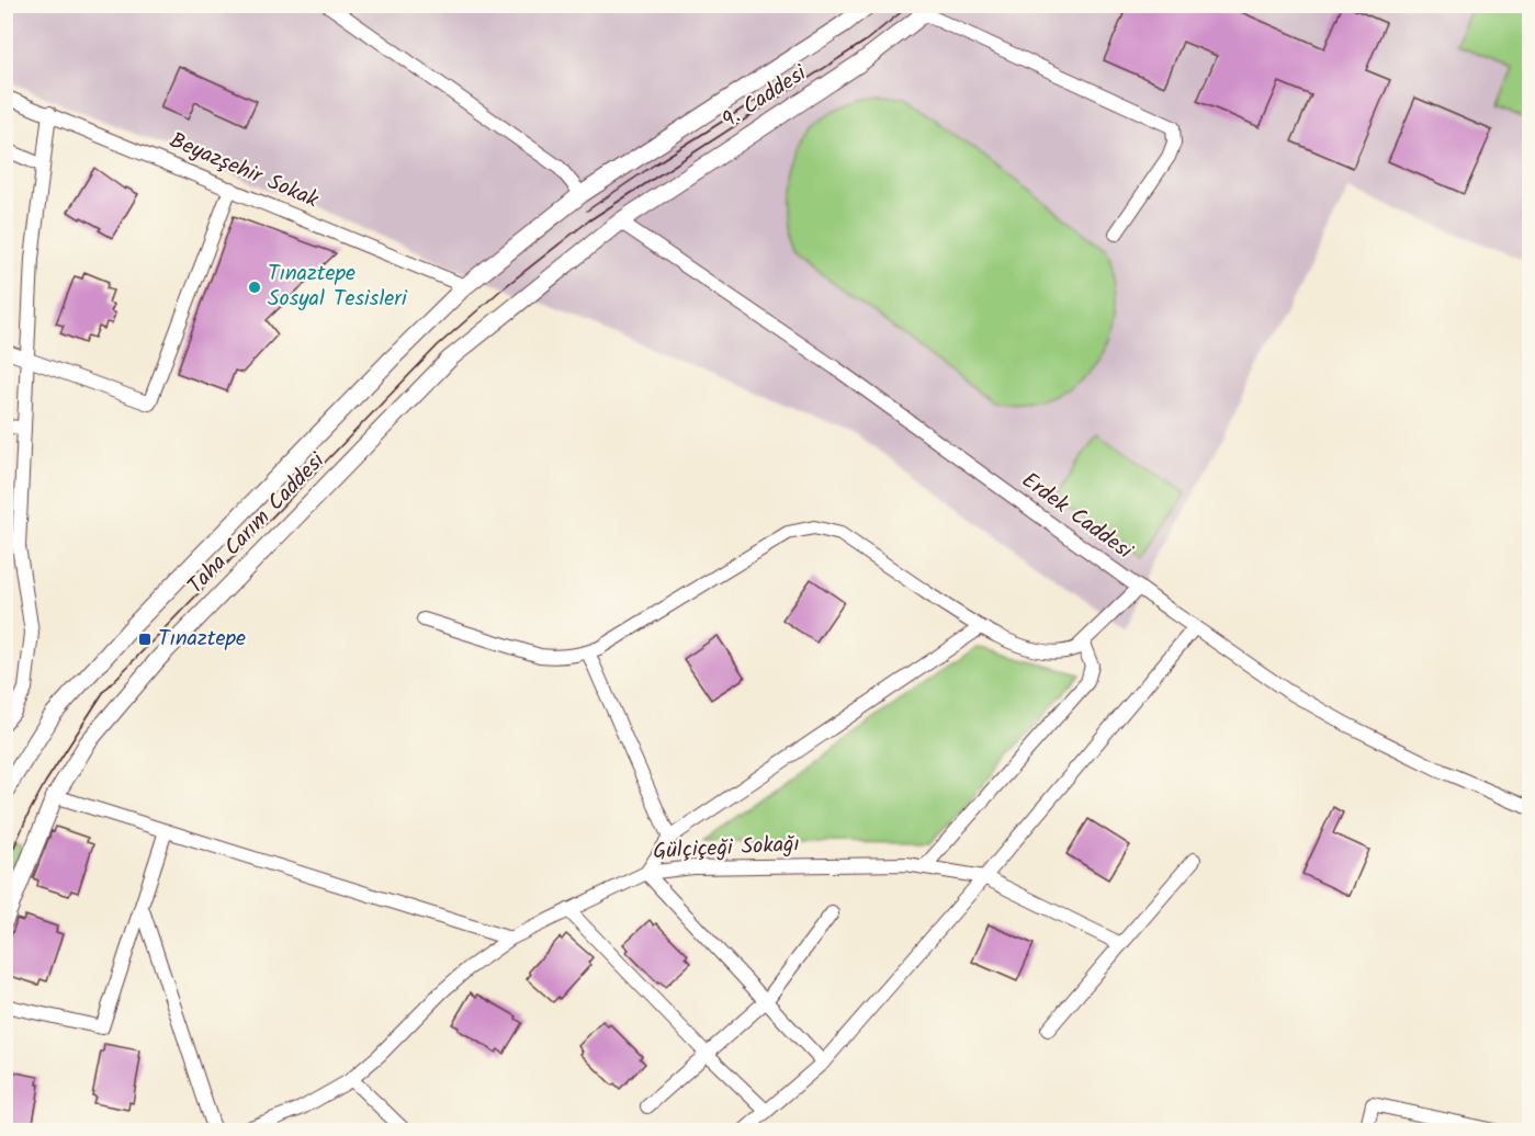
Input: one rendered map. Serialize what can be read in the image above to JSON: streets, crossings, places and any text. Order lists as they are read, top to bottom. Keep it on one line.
{"streets":{"main road":["9. Caddesi","Taha Carım Caddesi"],"street":["Beyazşehir Sokak","Erdek Caddesi","Gülçiçeği Sokağı"]},"crossings":[["9. Caddesi","Erdek Caddesi"],["9. Caddesi","Taha Carım Caddesi"],["Beyazşehir Sokak","Taha Carım Caddesi"],["Erdek Caddesi","Taha Carım Caddesi"]],"places":{"other":["Tınaztepe Sosyal Tesisleri"],"transit":["Tınaztepe"]}}
